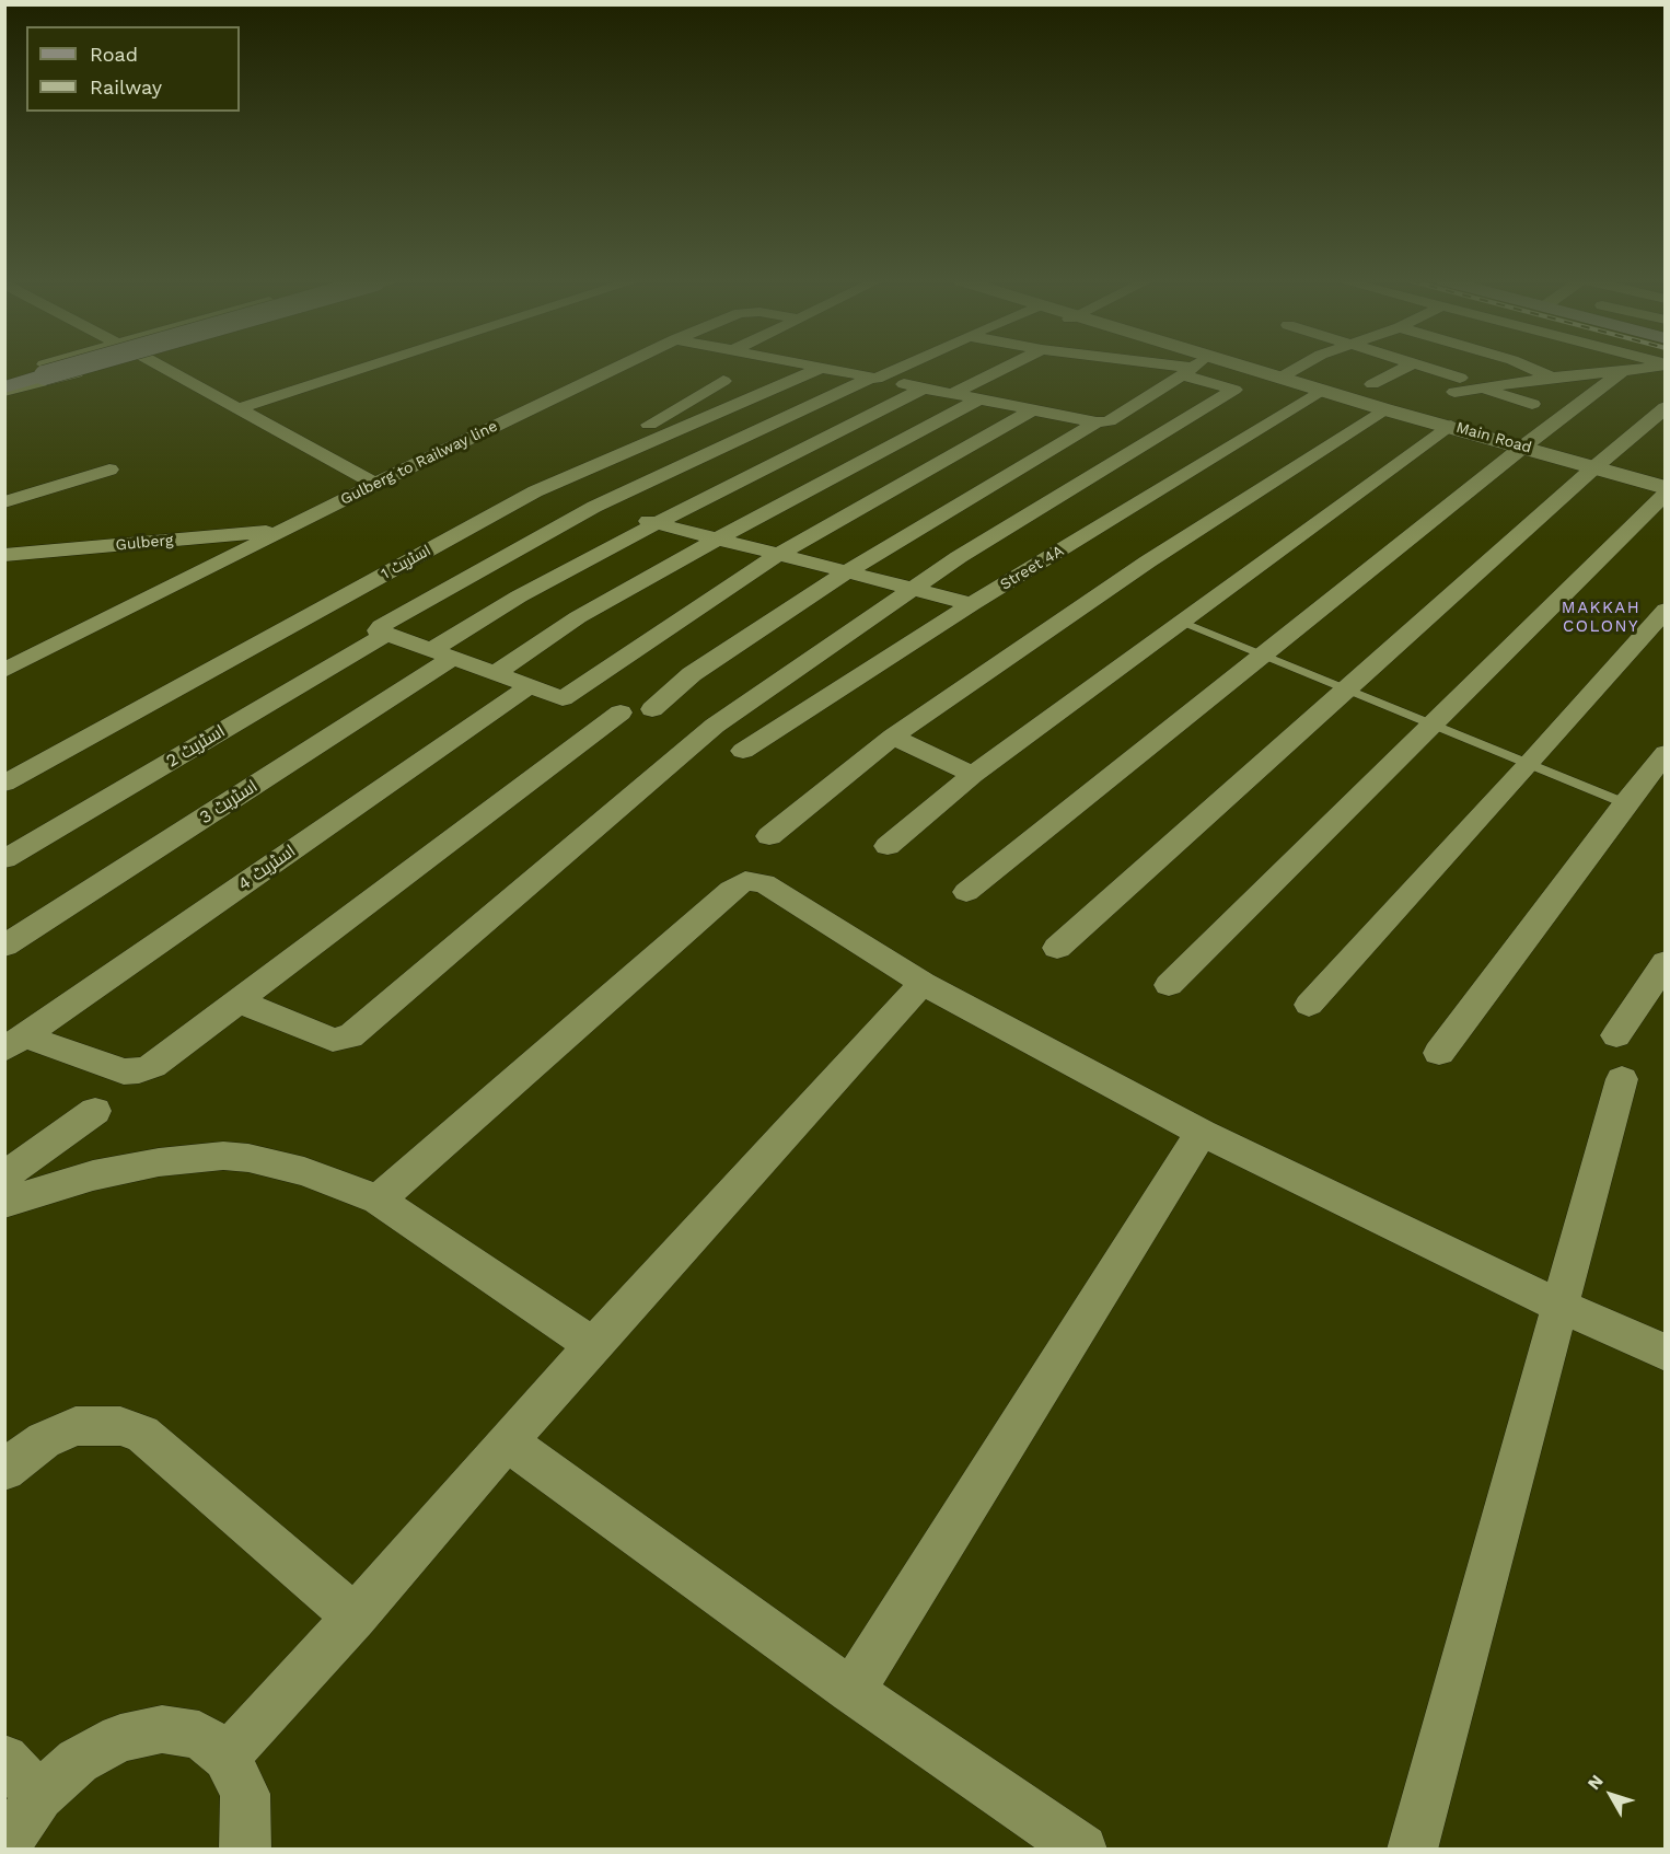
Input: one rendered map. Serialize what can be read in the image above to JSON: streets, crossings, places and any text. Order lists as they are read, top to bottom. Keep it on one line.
{"streets":{"street":["Main Road","Gulberg to Railway line","Gulberg","اسٹریٹ 1","Street 4A","اسٹریٹ 2","اسٹریٹ 3","اسٹریٹ 4"]},"crossings":[["Main Road","Street 4A"],["Gulberg to Railway line","Gulberg"]],"districts":["MAKKAH COLONY"],"legend":["Road","Railway"],"north":"top left"}
